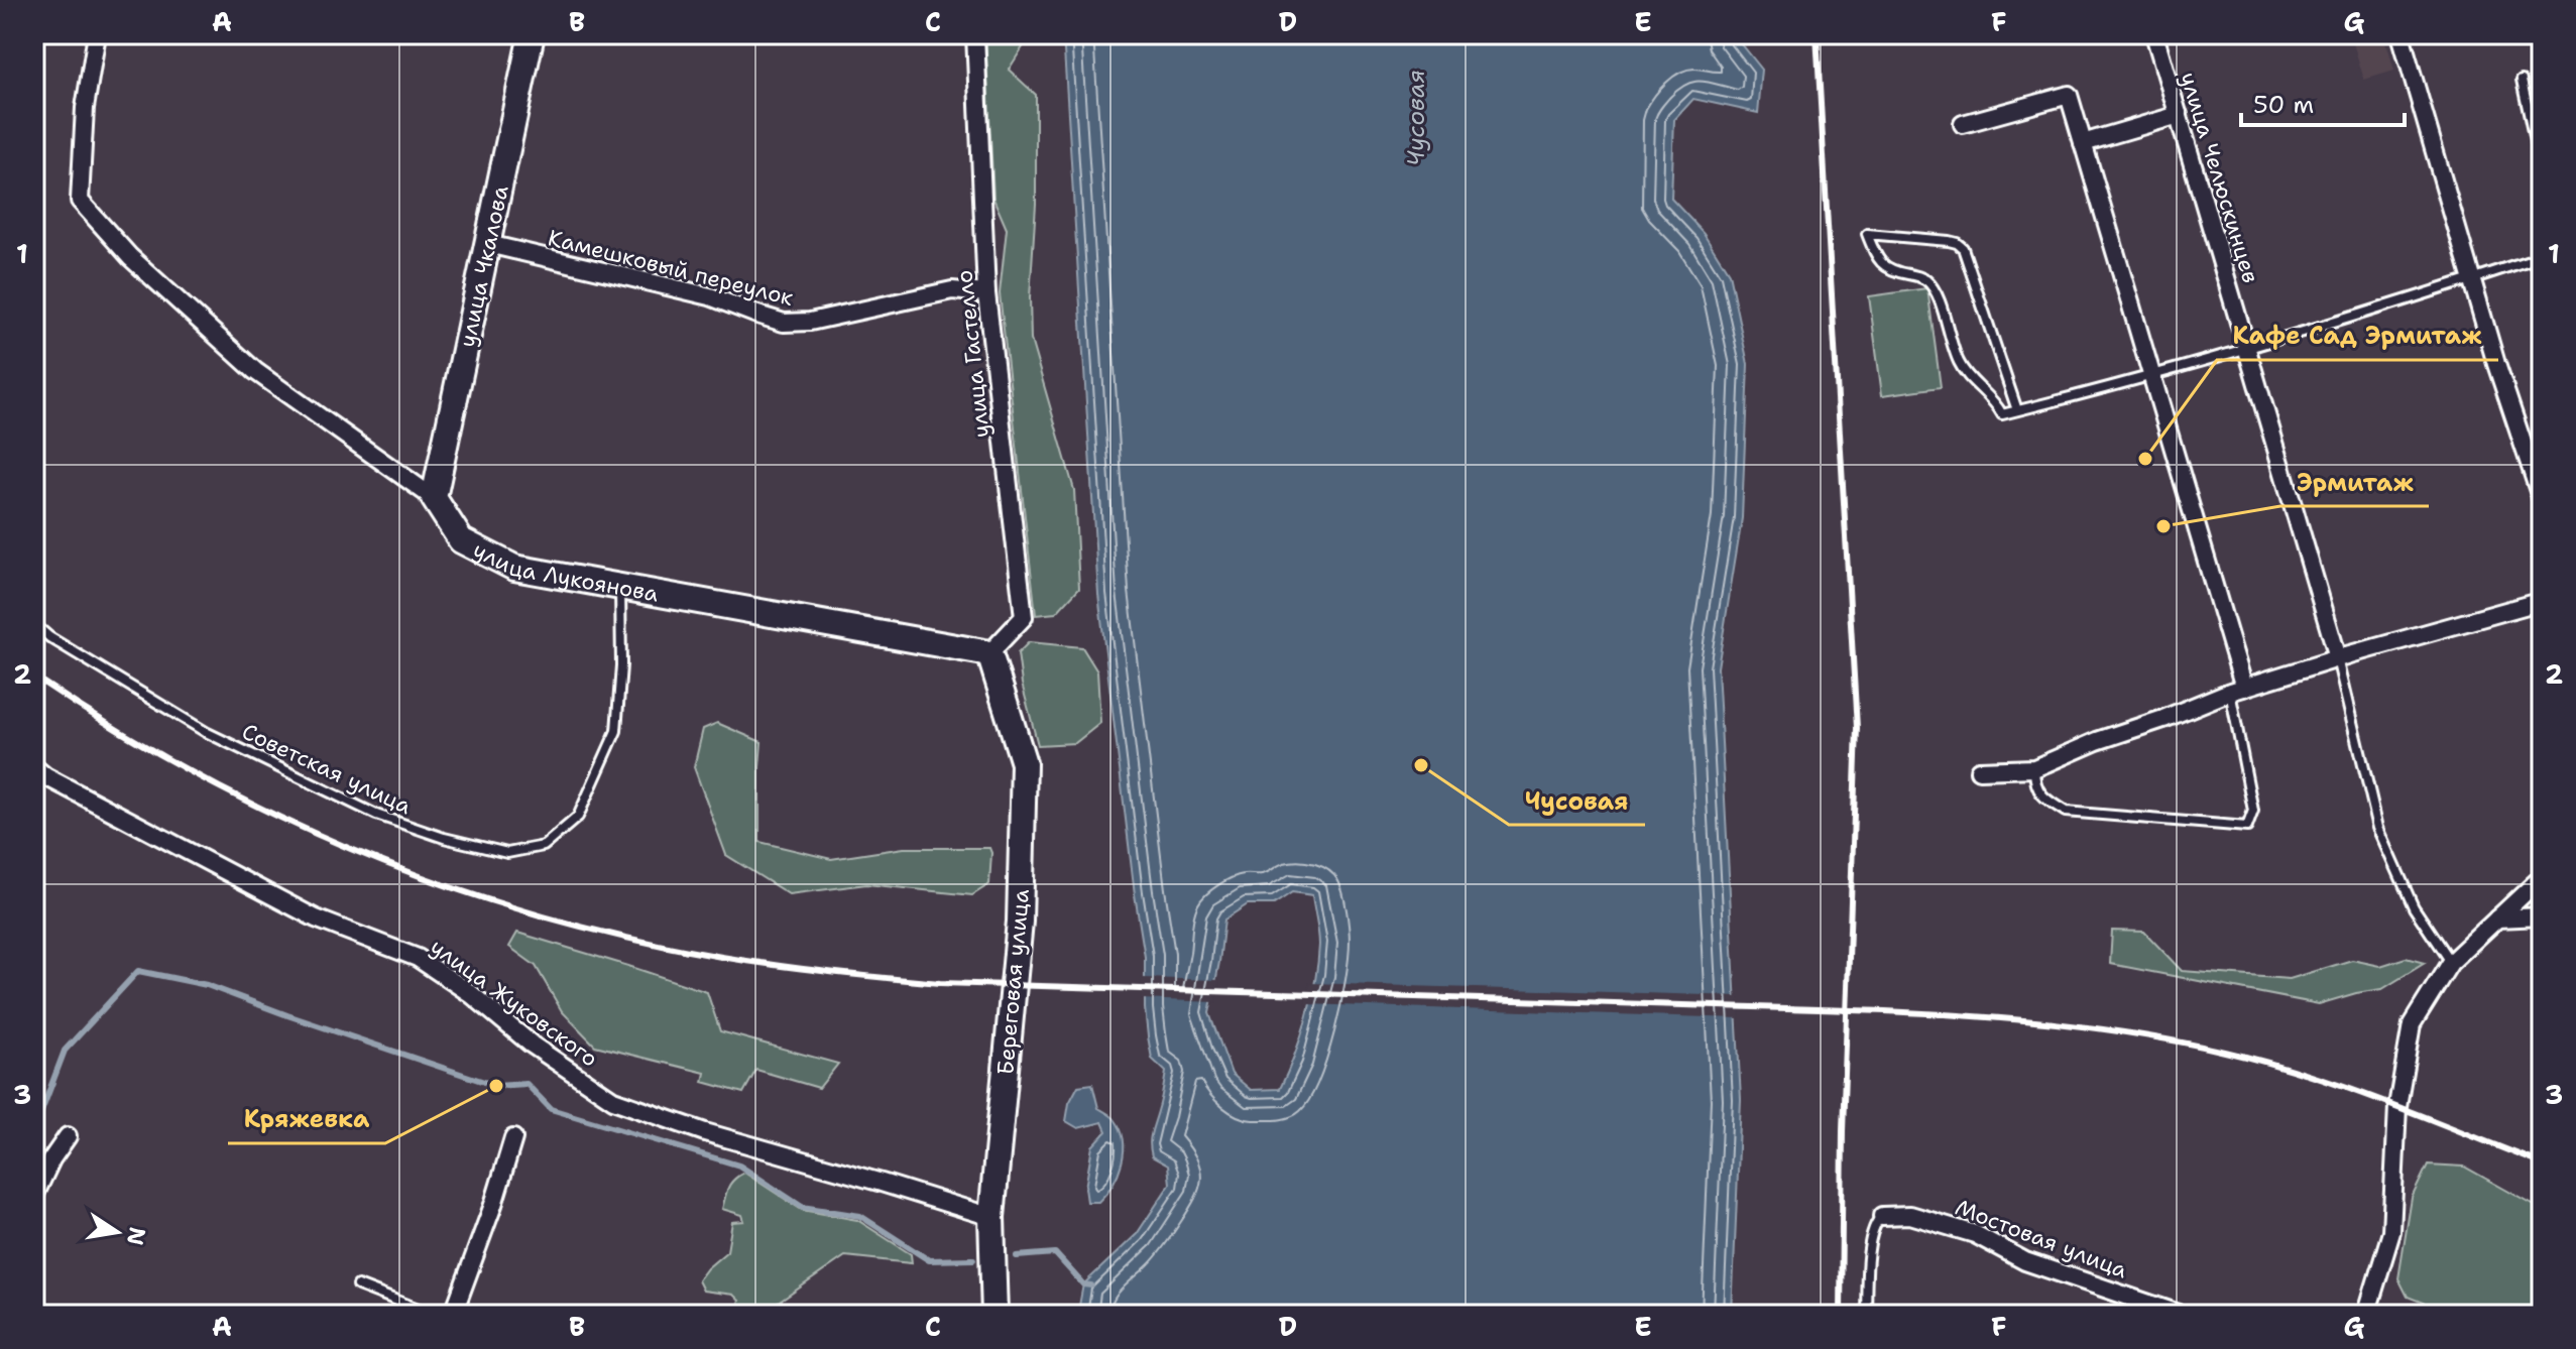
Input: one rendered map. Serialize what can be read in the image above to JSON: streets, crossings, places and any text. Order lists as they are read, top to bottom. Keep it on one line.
{"streets":{"street":["улица Челюскинцев","улица Чкалова","Камешковый переулок","улица Гастелло","улица Лукоянова","Береговая улица","улица Жуковского","Мостовая улица"],"lane":["Советская улица"]},"crossings":[["улица Чкалова","Камешковый переулок"],["улица Чкалова","улица Лукоянова"],["Камешковый переулок","улица Гастелло"],["улица Гастелло","улица Лукоянова"],["улица Гастелло","Береговая улица"],["улица Лукоянова","Советская улица"],["улица Лукоянова","Береговая улица"],["Береговая улица","улица Жуковского"]],"water":["Чусовая"],"places":["Кафе Сад Эрмитаж","Эрмитаж","Чусовая","Кряжевка"],"scale_bar":"50 m","north":"right","grid":{"columns":["A","B","C","D","E","F","G"],"rows":["1","2","3"]}}
